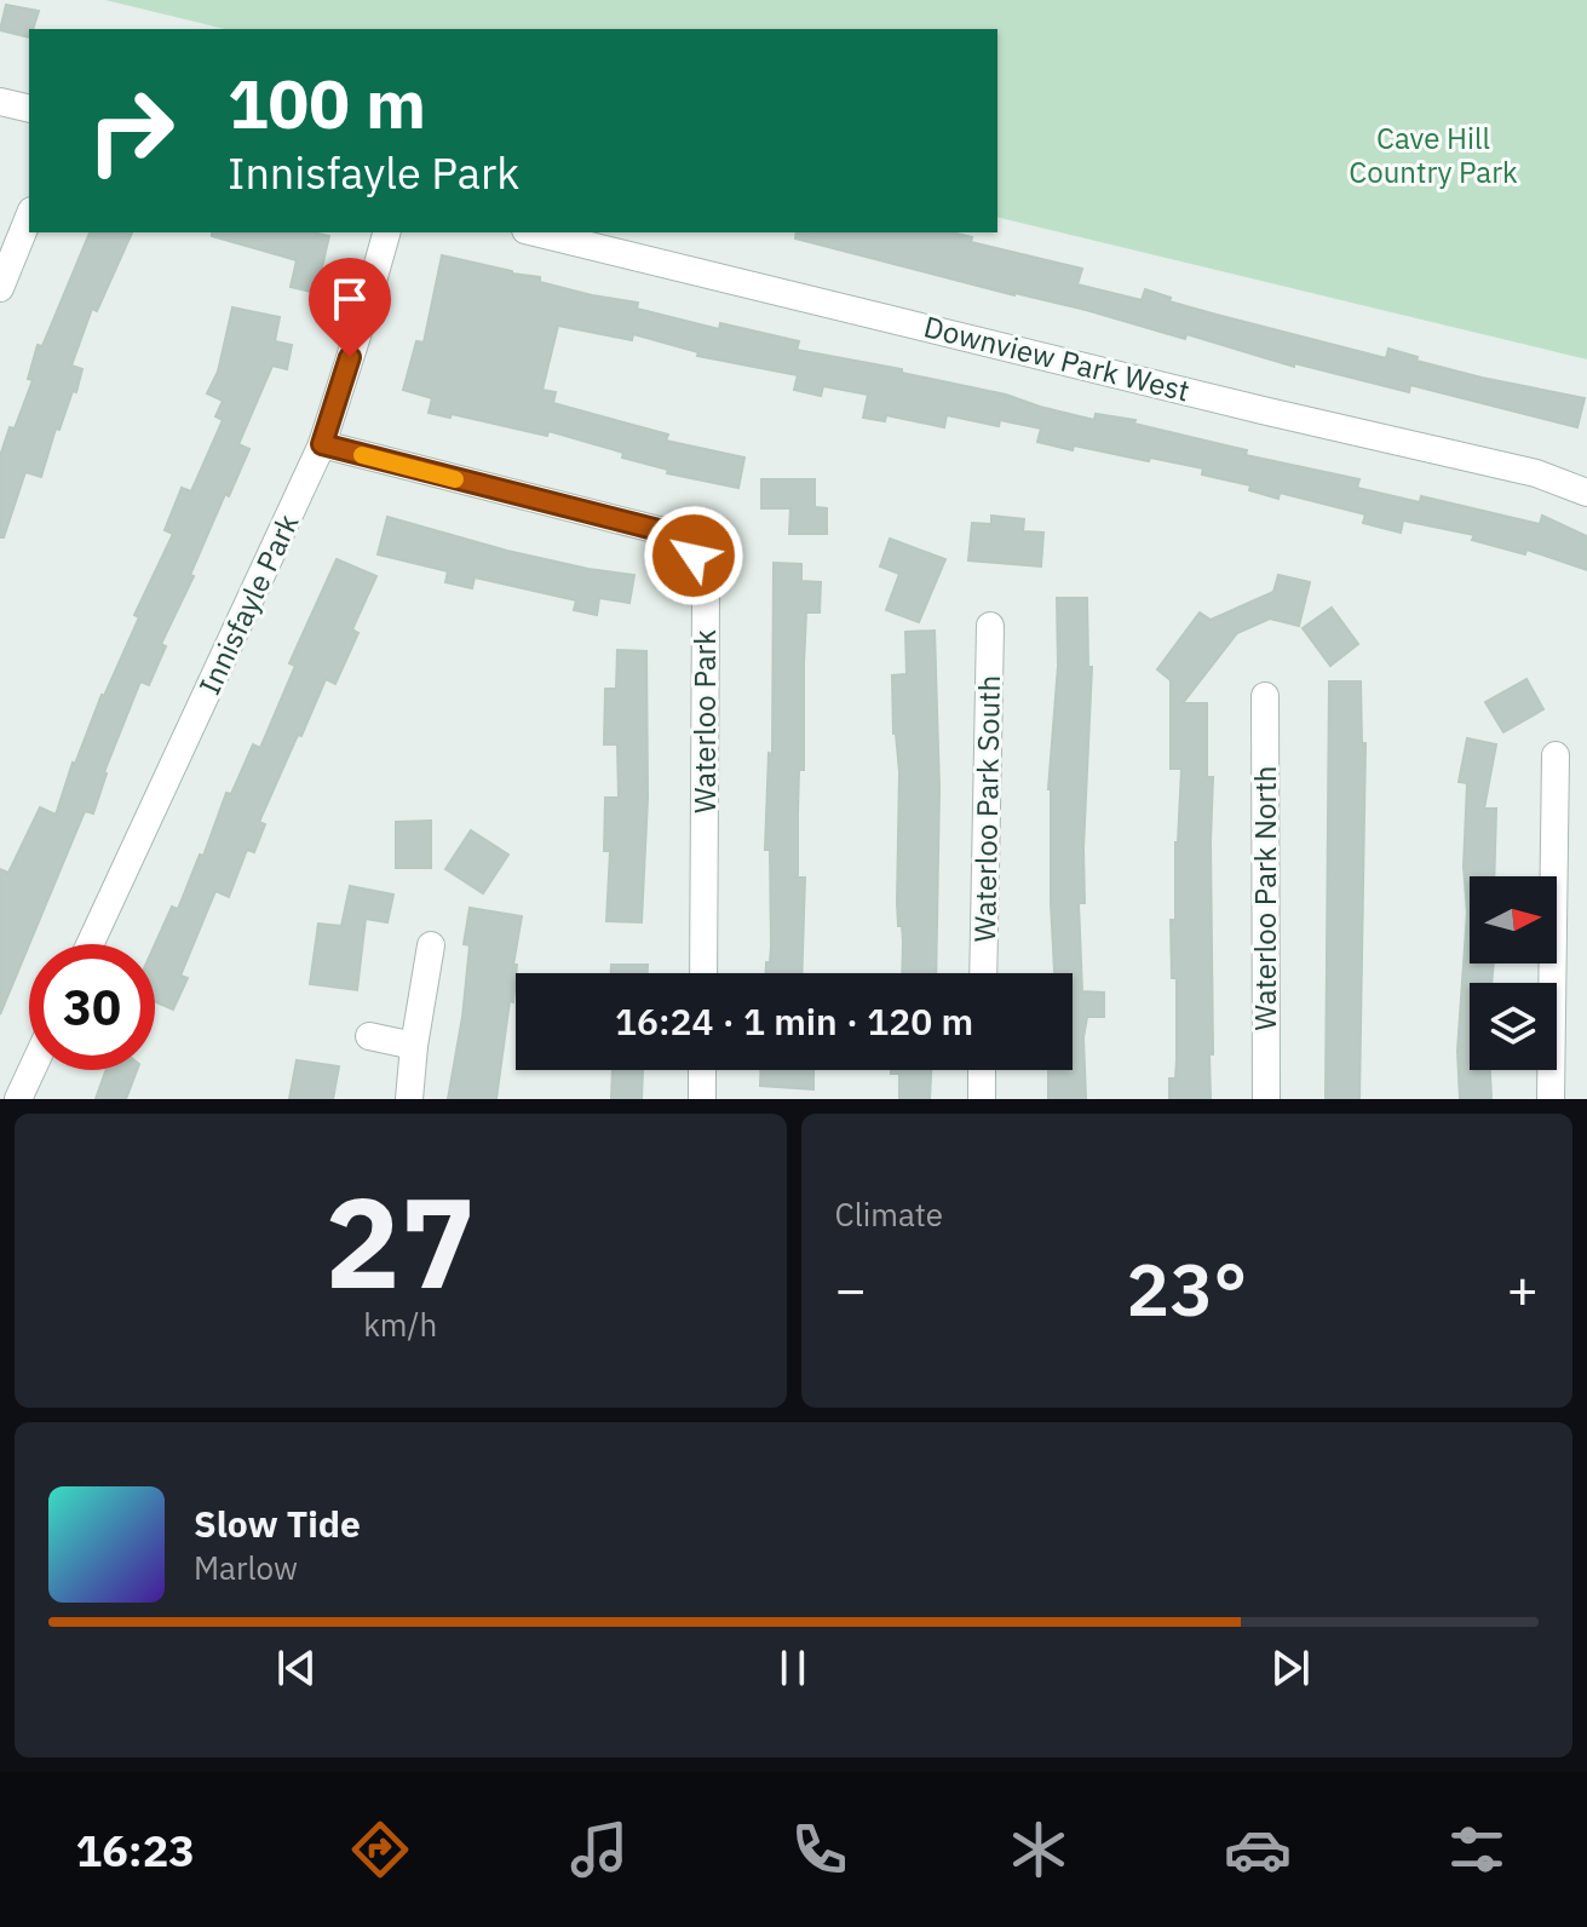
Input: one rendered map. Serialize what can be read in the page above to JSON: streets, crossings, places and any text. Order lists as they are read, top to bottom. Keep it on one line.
{"streets":{"street":["Downview Park West","Innisfayle Park","Waterloo Park","Waterloo Park South","Waterloo Park North"]},"crossings":[["Innisfayle Park","Waterloo Park"]],"parks":["Cave Hill Country Park"],"north":"right","page":{"turn":["100 m","Innisfayle Park"],"limit":"30","trip":"16:24 · 1 min · 120 m","tile":[["27","km/h"],"Climate"],"heat":["−","23°","+"],"song":["Slow Tide","Marlow"],"tabs":"16:23"}}
